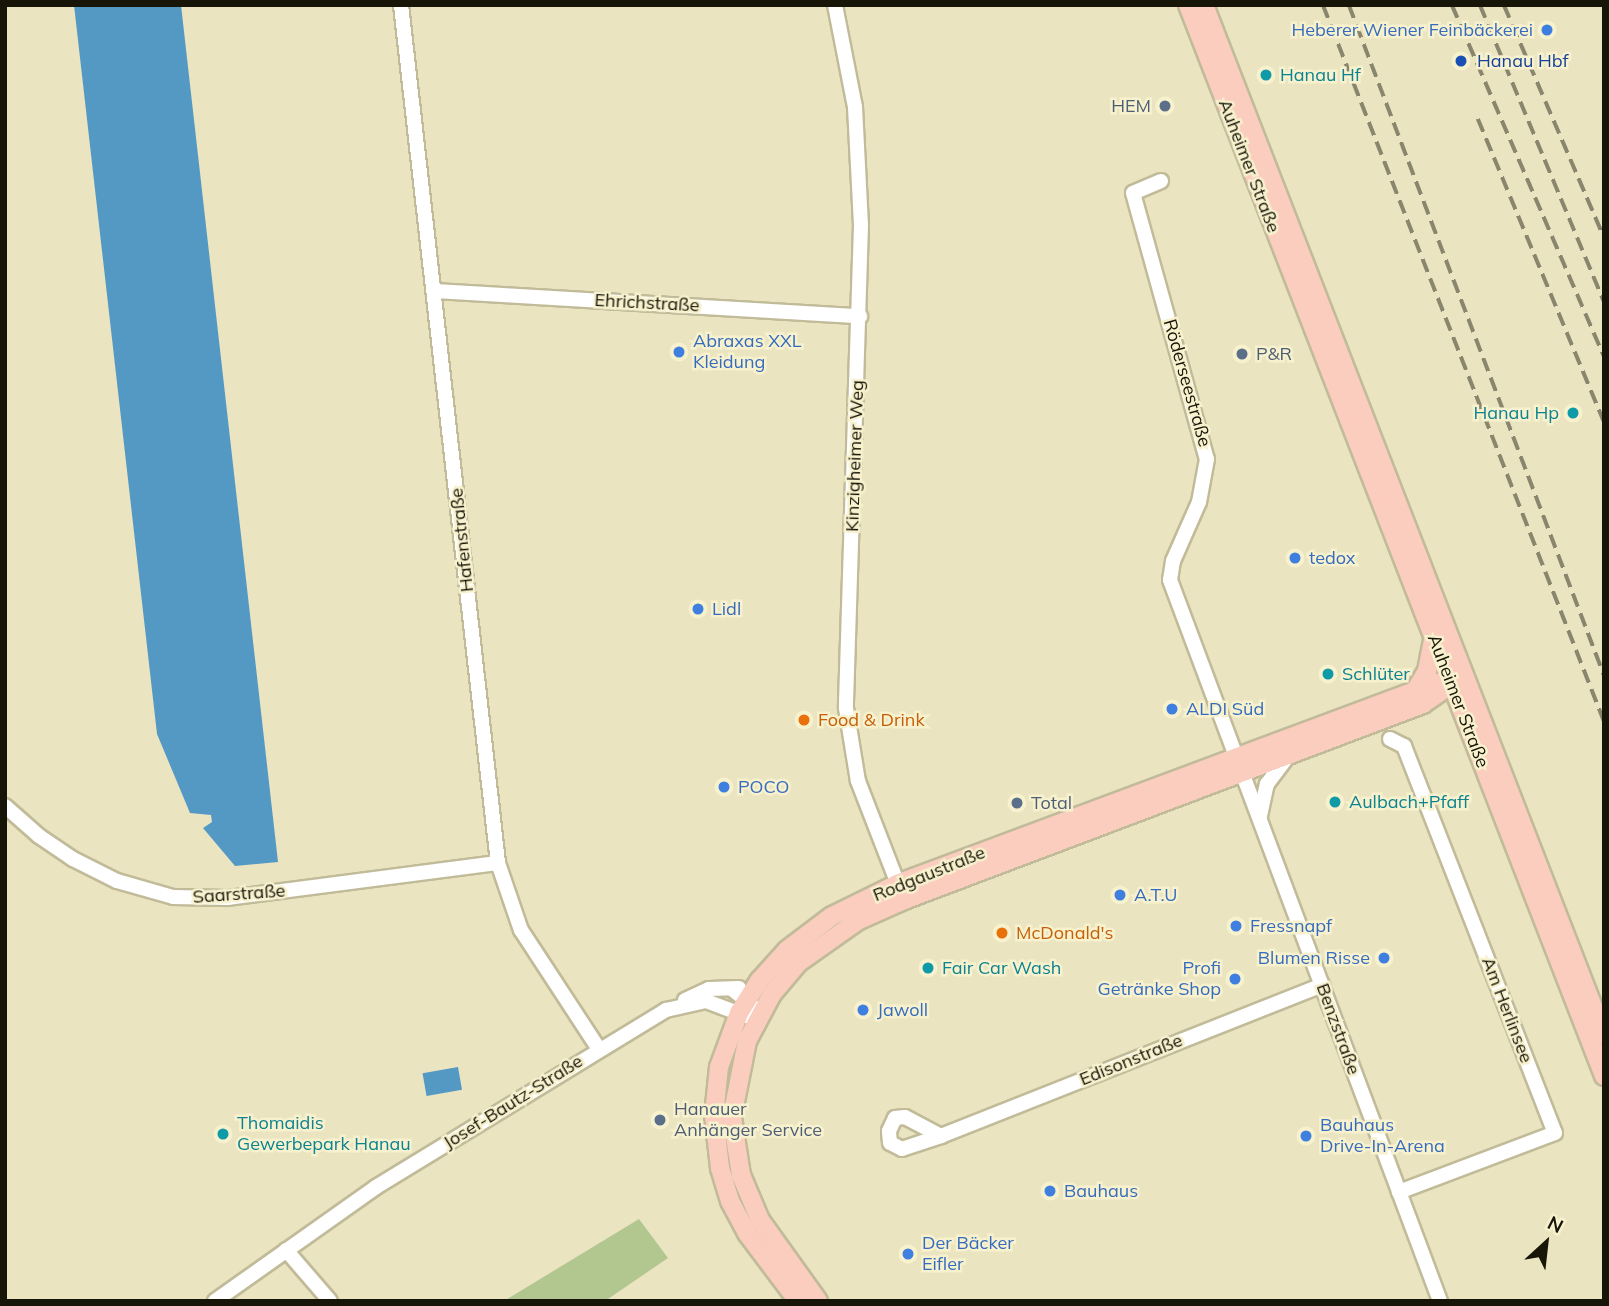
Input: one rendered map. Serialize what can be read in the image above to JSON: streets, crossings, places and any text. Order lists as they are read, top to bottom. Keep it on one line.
{"streets":{"main road":["Auheimer Straße","Rodgaustraße"],"street":["Ehrichstraße","Röderseestraße","Kinzigheimer Weg","Hafenstraße","Saarstraße","Am Herlinsee","Benzstraße","Edisonstraße","Josef-Bautz-Straße"]},"crossings":[["Auheimer Straße","Rodgaustraße"],["Ehrichstraße","Kinzigheimer Weg"],["Ehrichstraße","Hafenstraße"],["Röderseestraße","Rodgaustraße"],["Röderseestraße","Benzstraße"],["Kinzigheimer Weg","Rodgaustraße"],["Hafenstraße","Saarstraße"],["Hafenstraße","Josef-Bautz-Straße"],["Rodgaustraße","Benzstraße"],["Rodgaustraße","Josef-Bautz-Straße"],["Am Herlinsee","Benzstraße"],["Benzstraße","Edisonstraße"]],"places":["Heberer Wiener Feinbäckerei","Hanau Hbf","Hanau Hf","HEM","Abraxas XXL Kleidung","P&R","Hanau Hp","tedox","Lidl","Schlüter","ALDI Süd","Food & Drink","POCO","Aulbach+Pfaff","Total","A.T.U","Fressnapf","McDonald's","Blumen Risse","Fair Car Wash","Profi Getränke Shop","Jawoll","Hanauer Anhänger Service","Thomaidis Gewerbepark Hanau","Bauhaus Drive-In-Arena","Bauhaus","Der Bäcker Eifler"],"north":"top right"}
